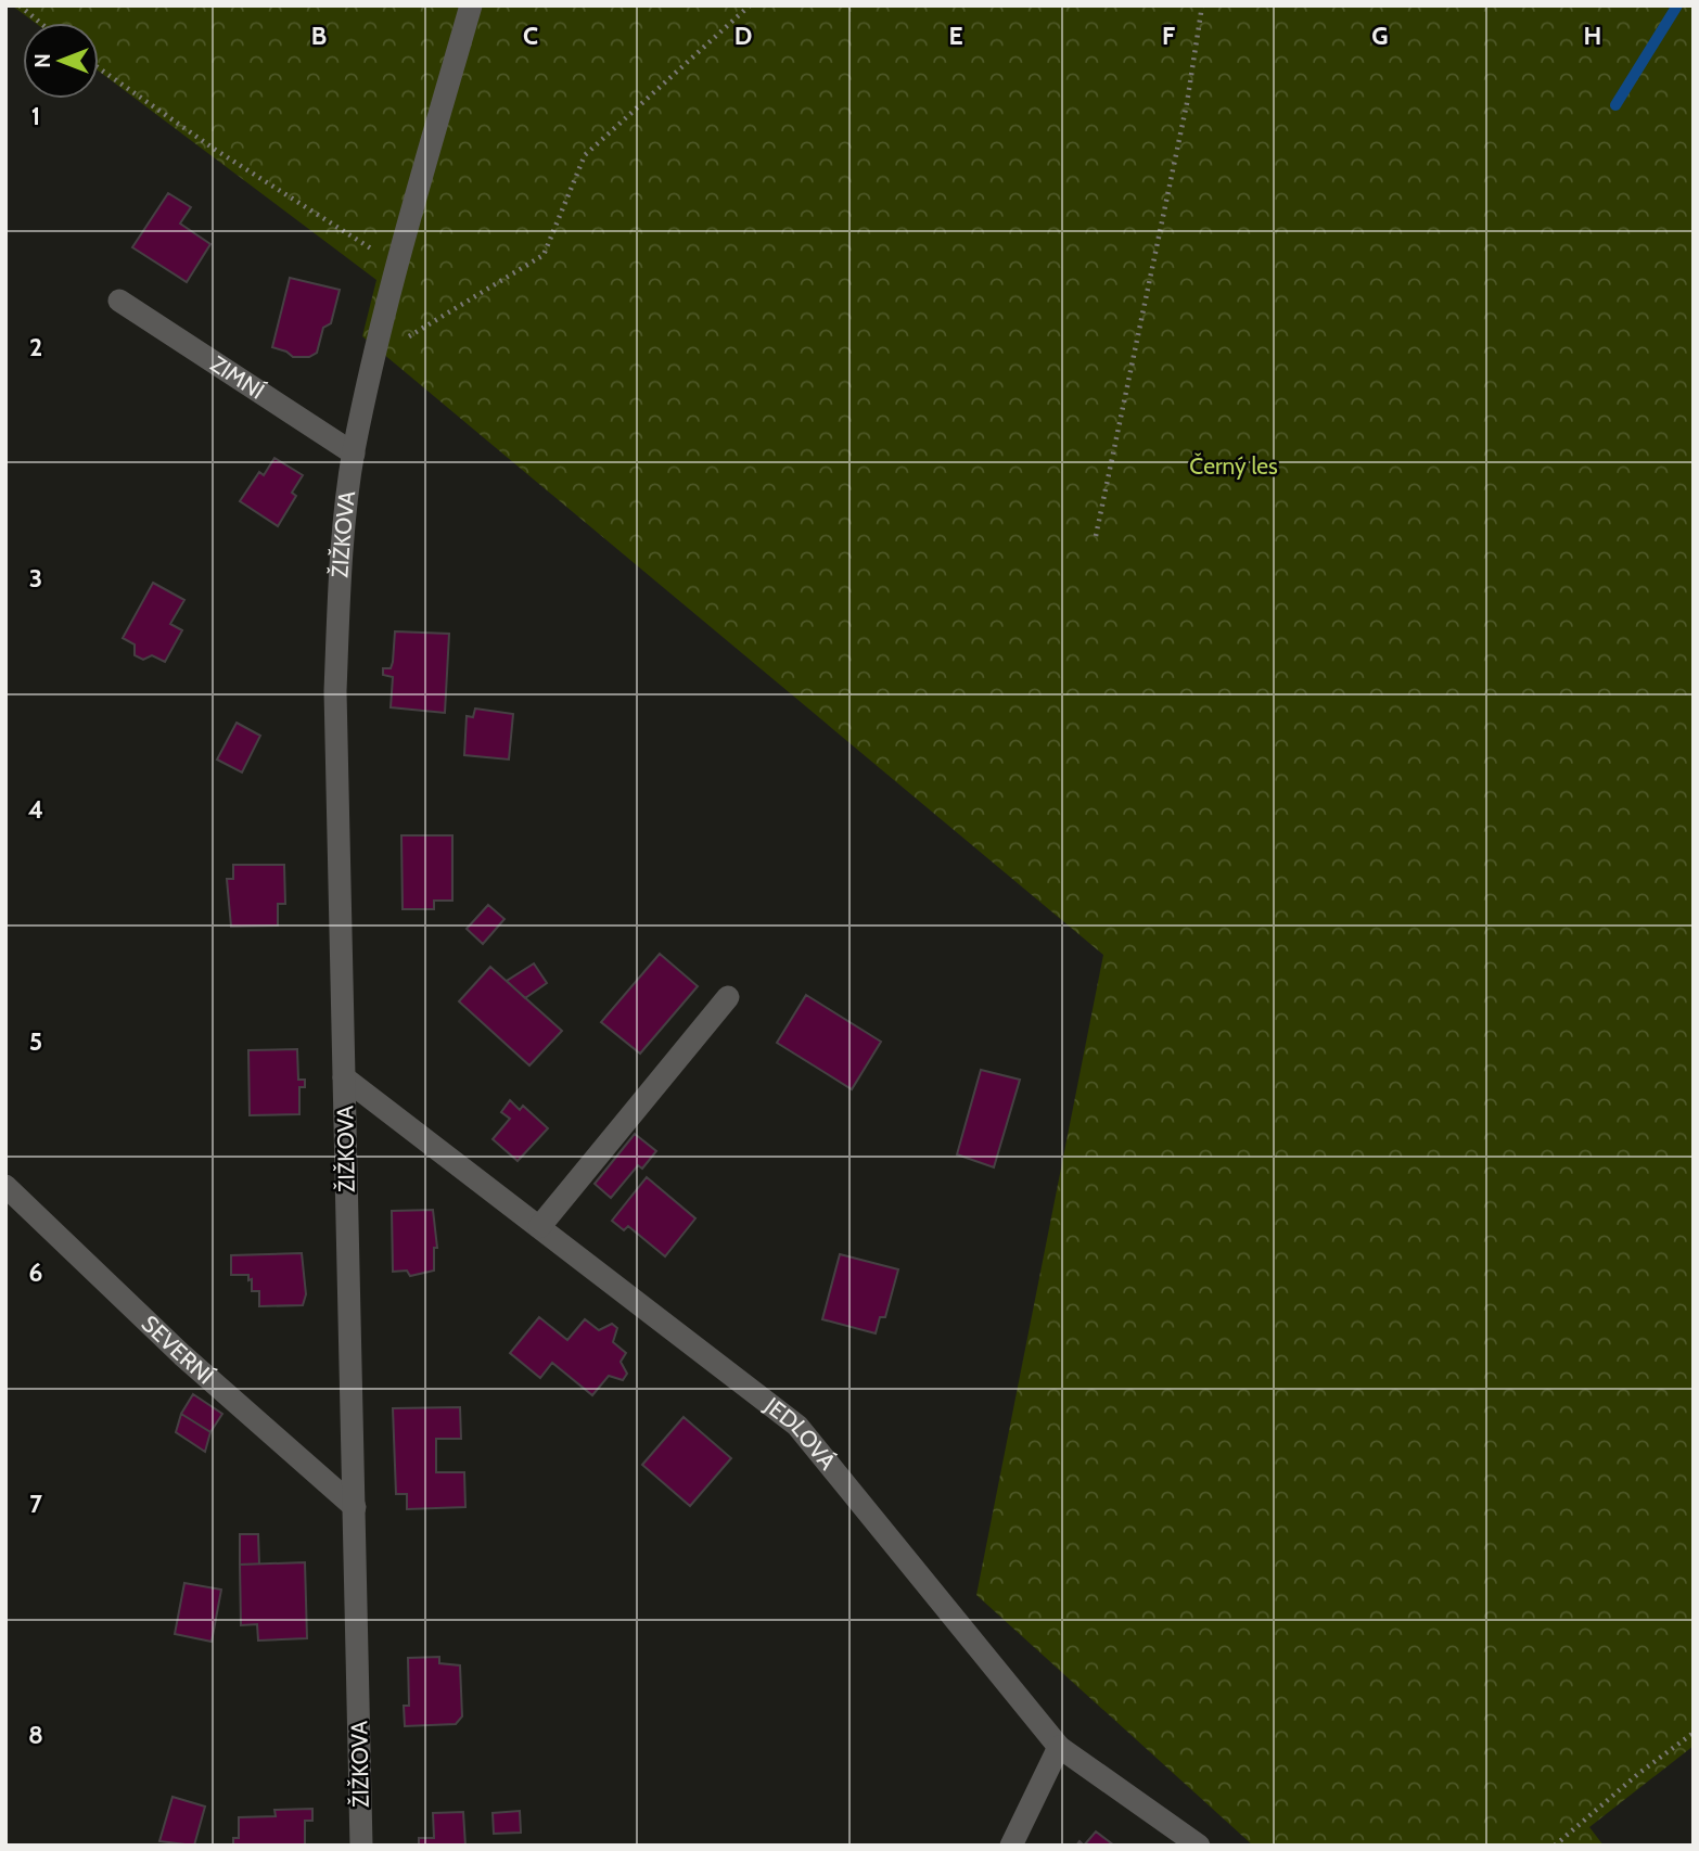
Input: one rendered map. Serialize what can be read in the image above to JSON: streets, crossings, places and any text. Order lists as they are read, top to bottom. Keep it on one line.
{"streets":{"street":["ZIMNÍ","ŽIŽKOVA","SEVERNÍ","JEDLOVÁ"]},"crossings":[["ZIMNÍ","ŽIŽKOVA"],["ŽIŽKOVA","SEVERNÍ"],["ŽIŽKOVA","JEDLOVÁ"]],"parks":["Černý les"],"north":"left","grid":{"columns":["B","C","D","E","F","G","H"],"rows":["1","2","3","4","5","6","7","8"]}}
